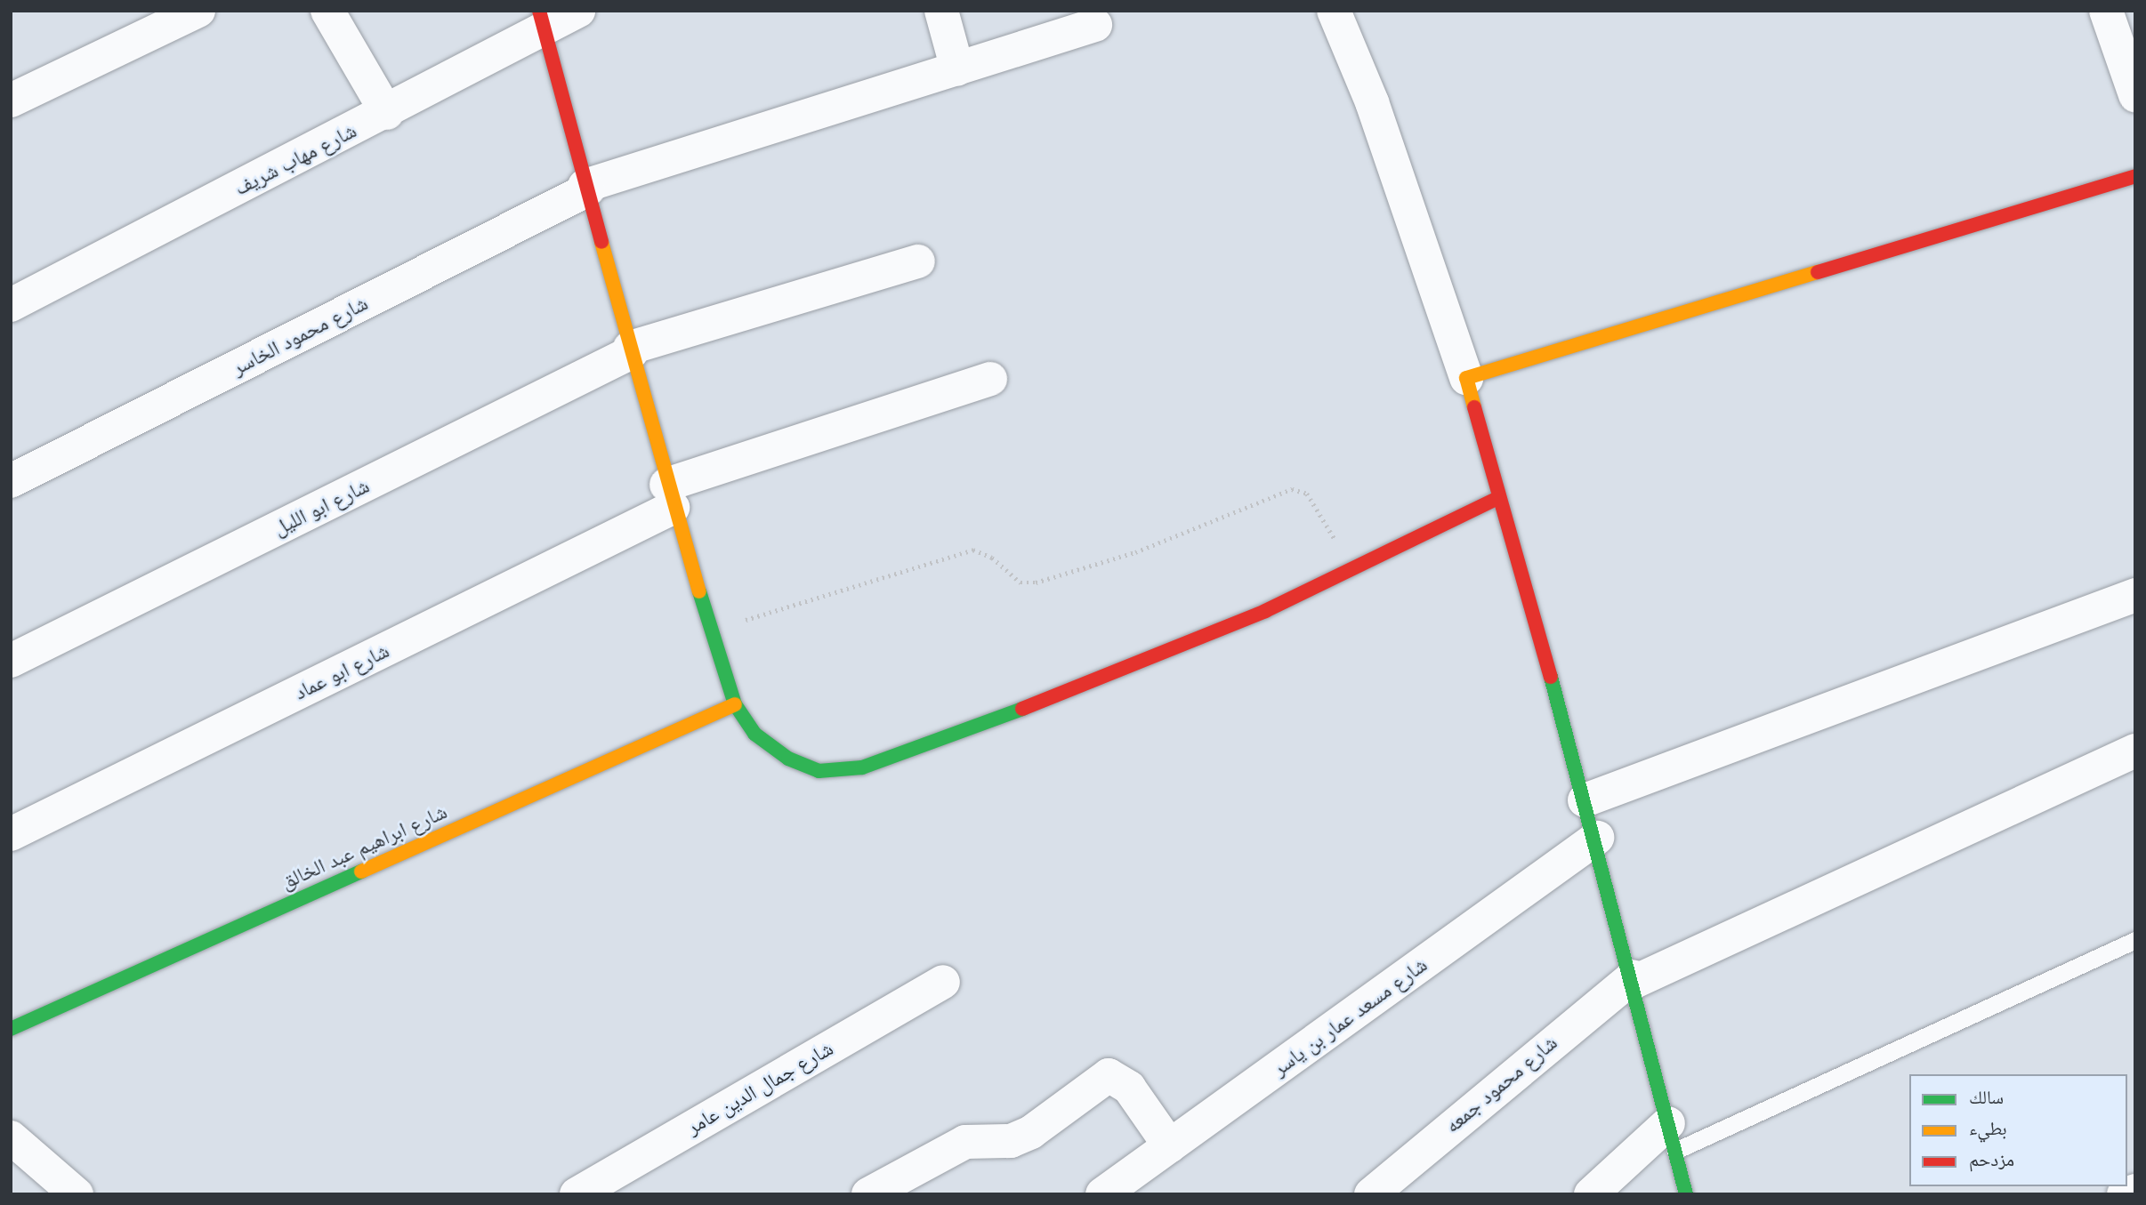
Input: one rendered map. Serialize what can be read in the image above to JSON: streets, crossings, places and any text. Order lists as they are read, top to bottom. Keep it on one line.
{"streets":{"street":["شارع مهاب شريف","شارع محمود الخاسر","شارع ابو الليل","شارع ابو عماد","شارع ابراهيم عبد الخالق","شارع مسعد عمار بن ياسر","شارع محمود جمعه","شارع جمال الدين عامر"]},"legend":["سالك","بطيء","مزدحم"]}
